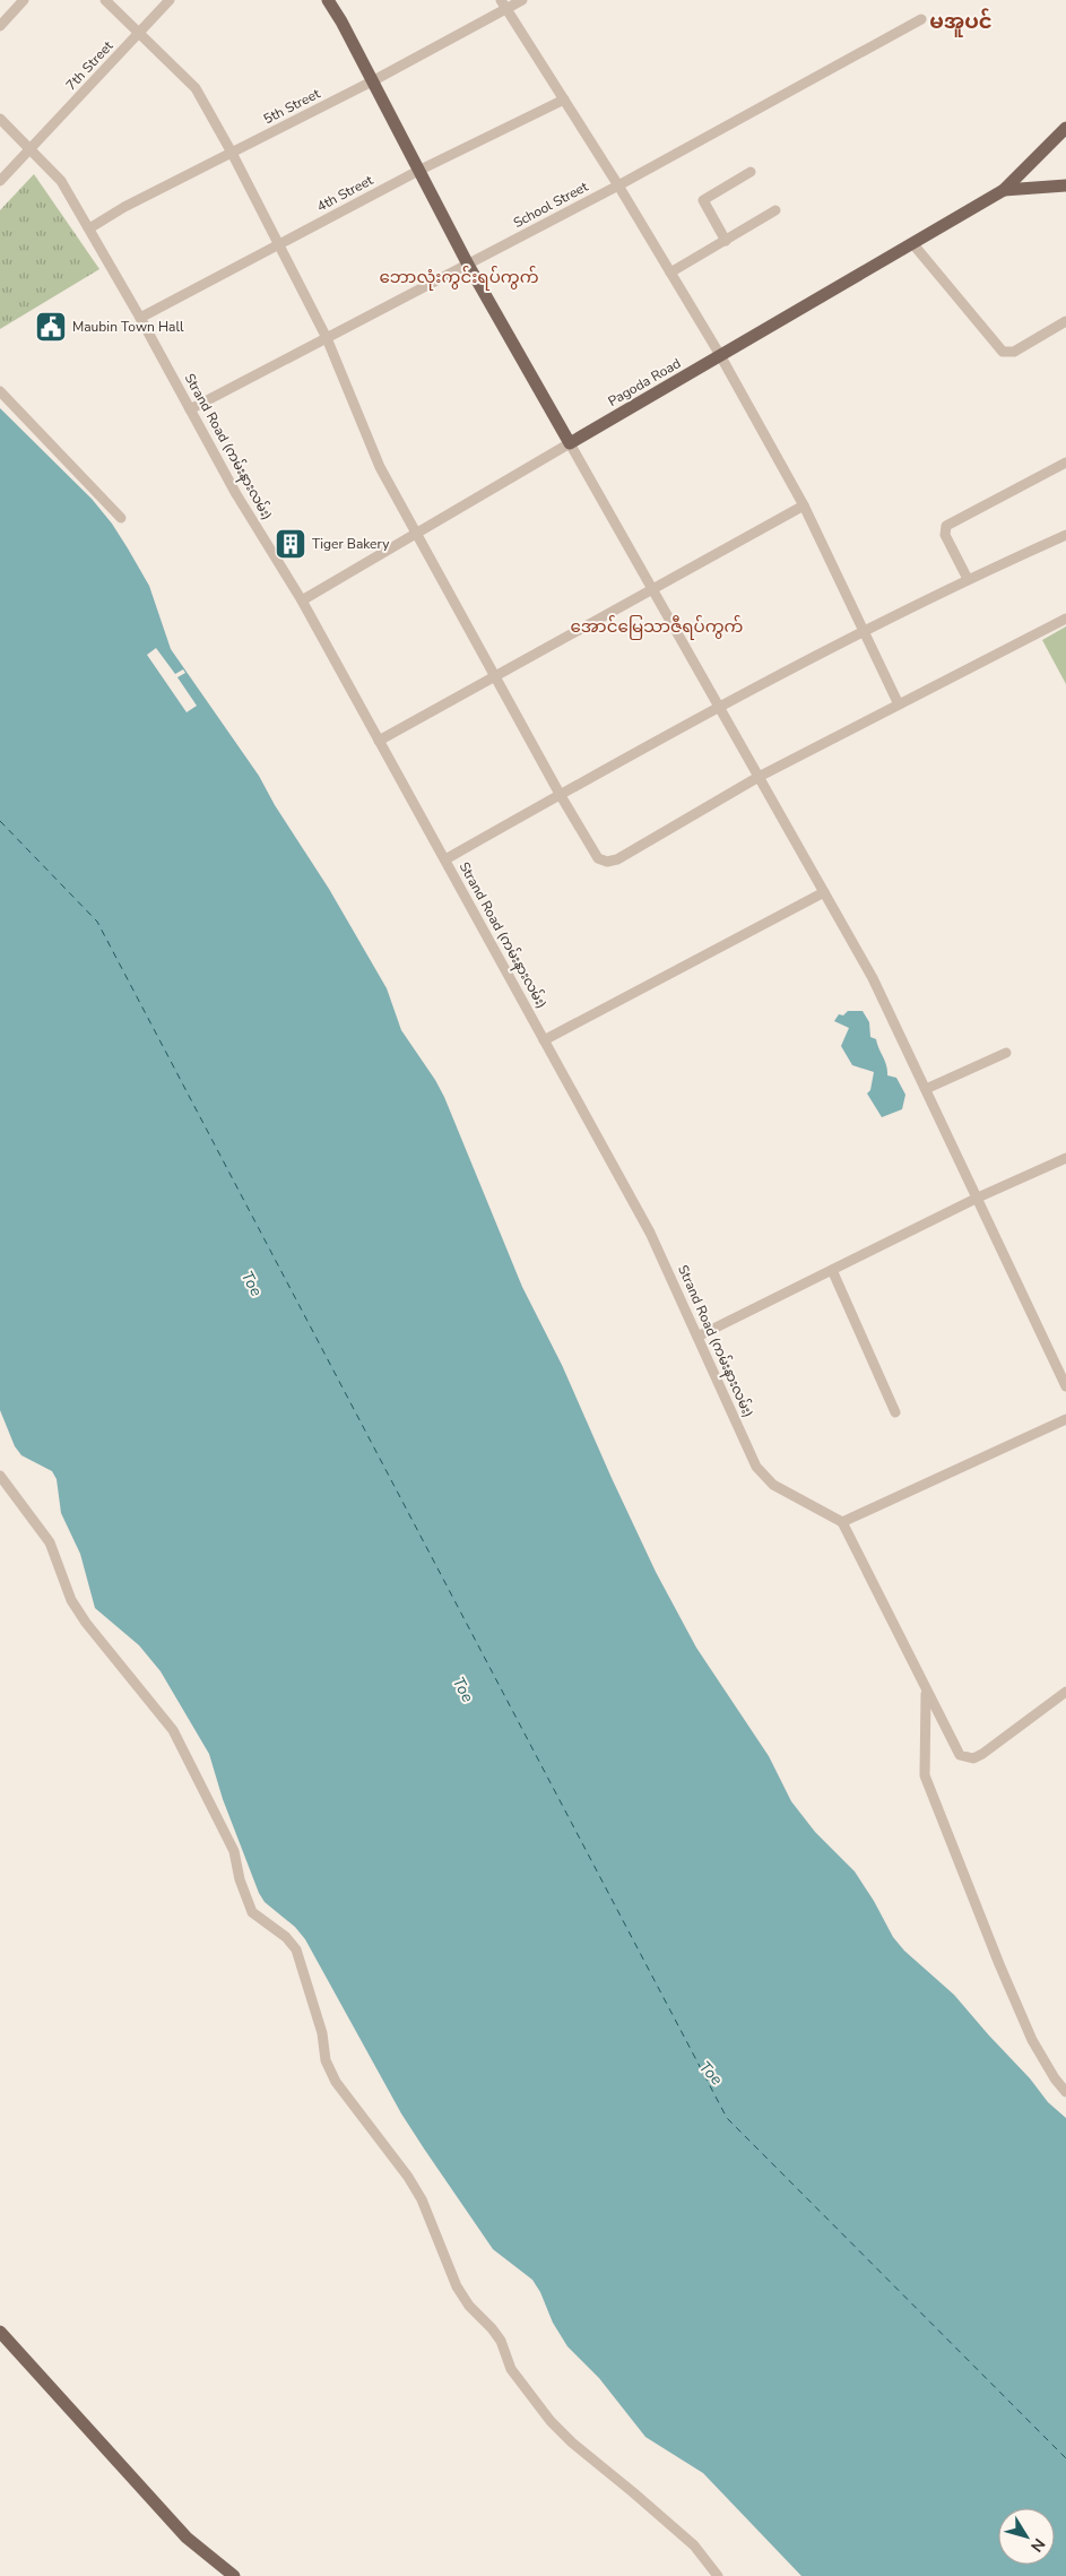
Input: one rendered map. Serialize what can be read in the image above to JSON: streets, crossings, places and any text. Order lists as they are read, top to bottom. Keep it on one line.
{"streets":{"main road":["Pagoda Road"],"street":["7th Street","5th Street","4th Street","School Street","Strand Road (ကမ်းနားလမ်း)"]},"crossings":[["7th Street","Strand Road (ကမ်းနားလမ်း)"],["5th Street","Strand Road (ကမ်းနားလမ်း)"],["4th Street","Strand Road (ကမ်းနားလမ်း)"],["School Street","Strand Road (ကမ်းနားလမ်း)"],["Pagoda Road","Strand Road (ကမ်းနားလမ်း)"]],"districts":["မအူပင်","ဘောလုံးကွင်းရပ်ကွက်","အောင်မြေသာဇီရပ်ကွက်"],"water":["Toe"],"places":{"public building":["Maubin Town Hall"],"building":["Tiger Bakery"]},"north":"bottom right"}
